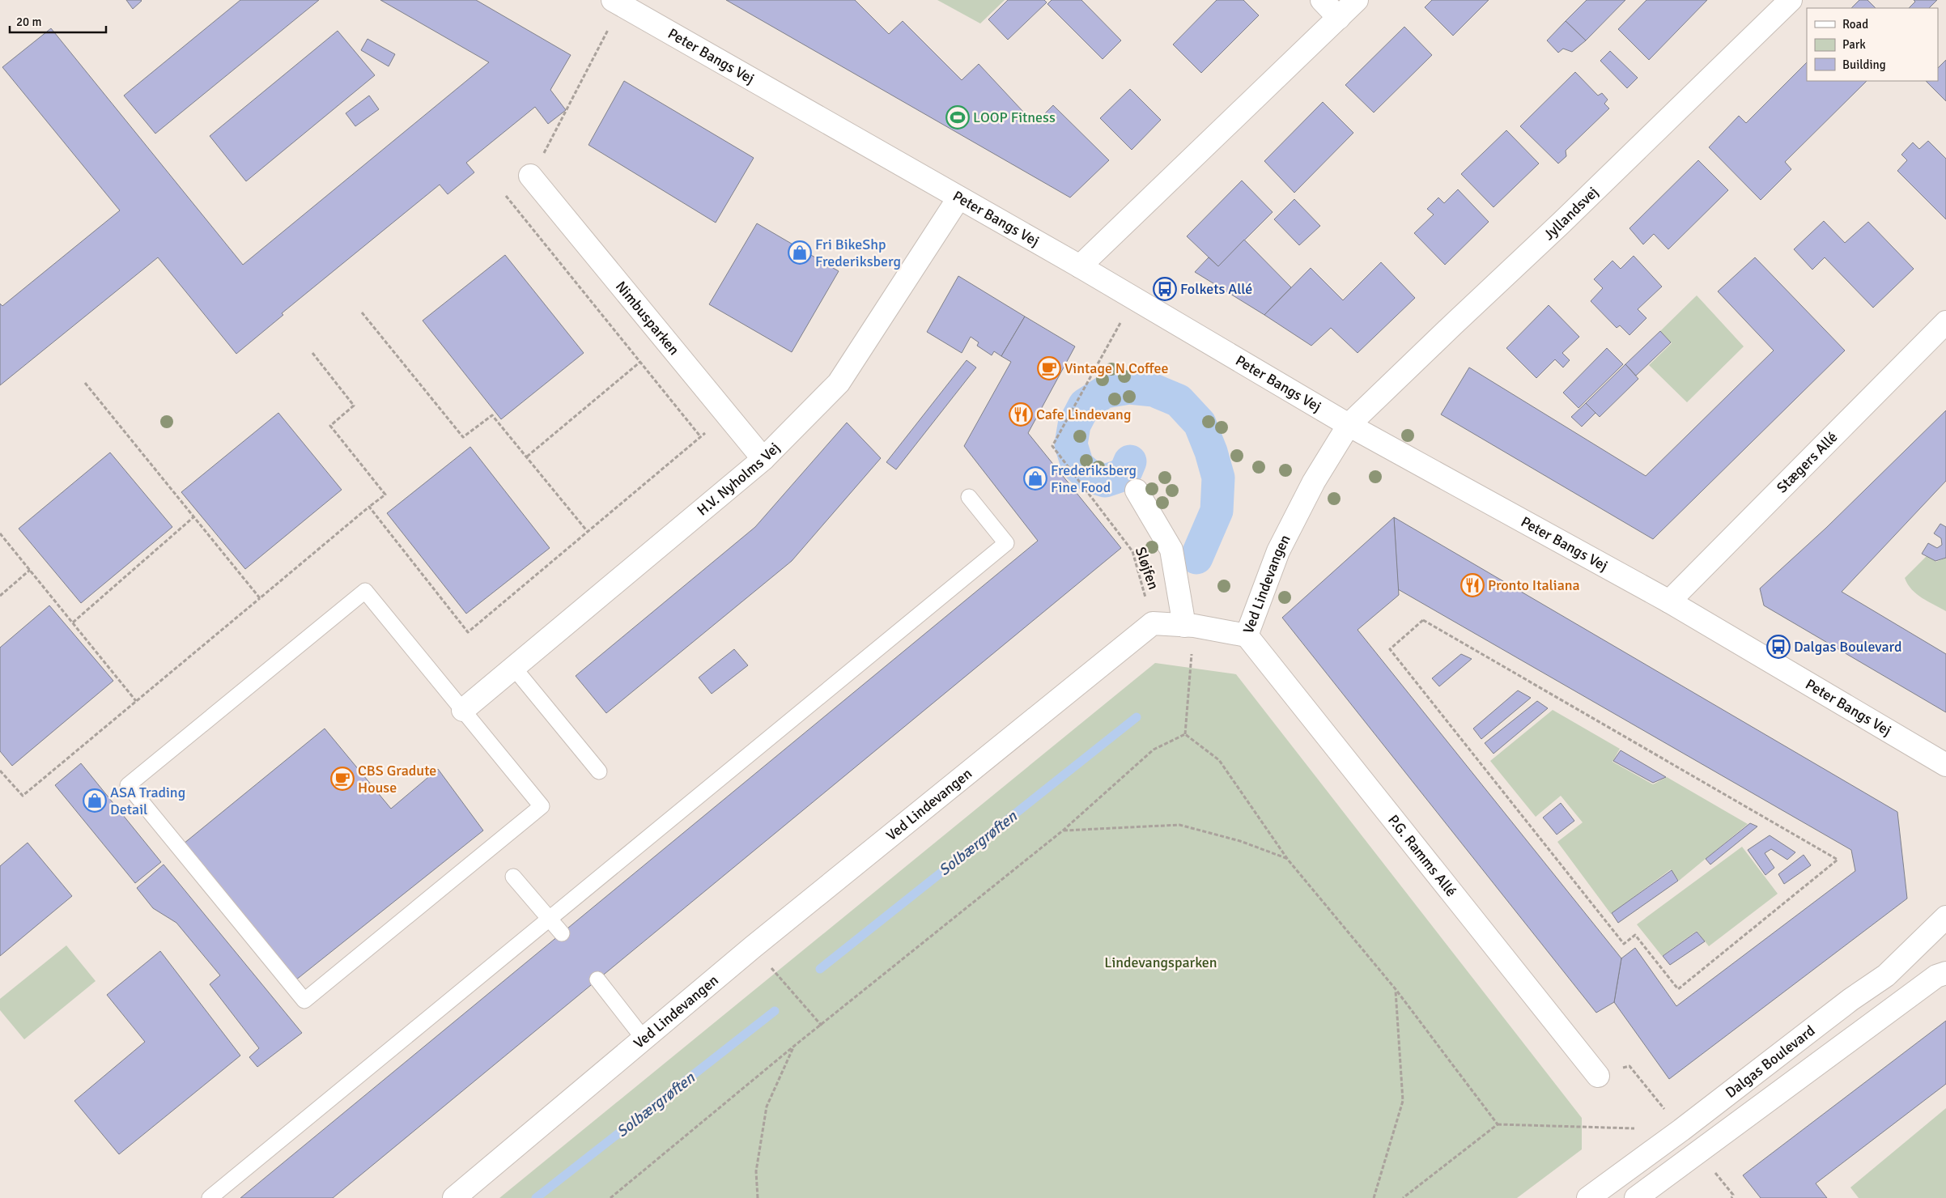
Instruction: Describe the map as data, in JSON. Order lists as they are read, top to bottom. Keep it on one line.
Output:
{"streets":{"street":["Peter Bangs Vej","Jyllandsvej","Nimbusparken","Stægers Allé","H.V. Nyholms Vej","Ved Lindevangen","P.G. Ramms Allé","Dalgas Boulevard"],"path":["Sløjfen"]},"crossings":[["Peter Bangs Vej","Jyllandsvej"],["Peter Bangs Vej","Stægers Allé"],["Peter Bangs Vej","H.V. Nyholms Vej"],["Peter Bangs Vej","Sløjfen"],["Peter Bangs Vej","Ved Lindevangen"],["Jyllandsvej","Ved Lindevangen"],["Nimbusparken","H.V. Nyholms Vej"],["Sløjfen","Ved Lindevangen"],["Ved Lindevangen","P.G. Ramms Allé"]],"water":["Solbærgrøften"],"parks":["Lindevangsparken"],"places":{"sports":["LOOP Fitness"],"shop":["Fri BikeShp Frederiksberg","Frederiksberg Fine Food","ASA Trading Detail"],"bus stop":["Folkets Allé","Dalgas Boulevard"],"cafe":["Vintage N Coffee","CBS Gradute House"],"restaurant":["Cafe Lindevang","Pronto Italiana"]},"legend":["Road","Park","Building"],"scale_bar":"20 m"}
